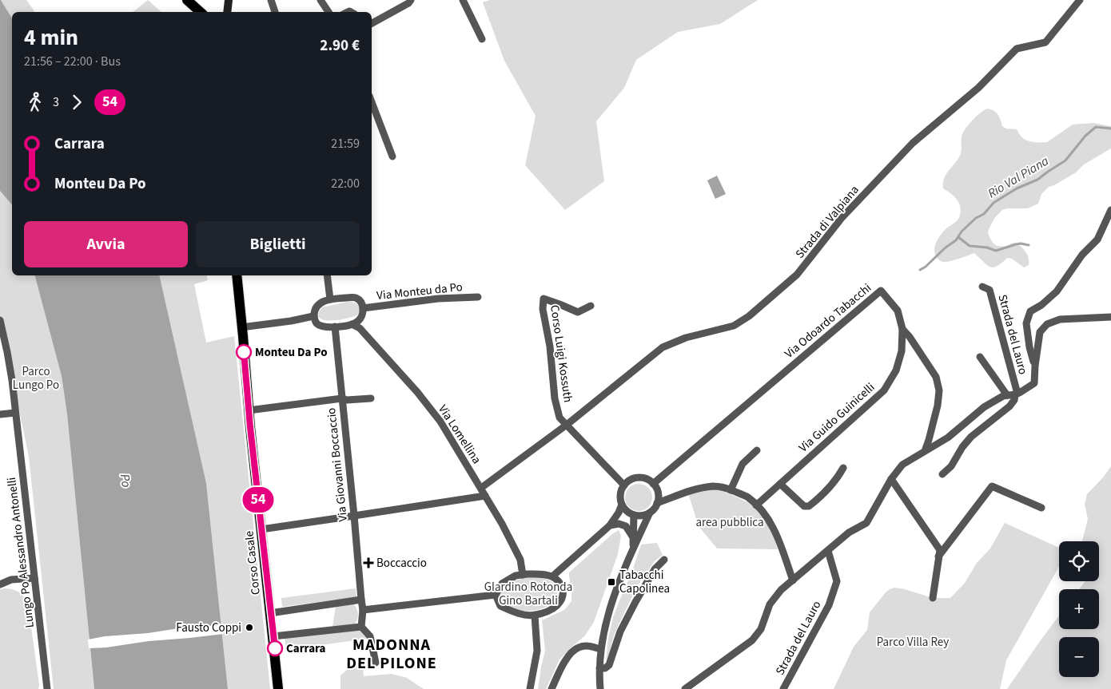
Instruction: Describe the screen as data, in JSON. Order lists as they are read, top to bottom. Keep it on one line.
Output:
{"streets":{"main road":["Corso Casale"],"street":["Strada di Valpiana","Via Monteu da Po","Via Odoardo Tabacchi","Strada del Lauro","Corso Luigi Kossuth","Via Guido Guinicelli","Via Lomellina","Via Giovanni Boccaccio","Lungo Po Alessandro Antonelli"]},"crossings":[["Strada di Valpiana","Corso Luigi Kossuth"],["Strada di Valpiana","Via Lomellina"],["Via Monteu da Po","Via Lomellina"],["Via Monteu da Po","Via Giovanni Boccaccio"],["Via Odoardo Tabacchi","Strada del Lauro"],["Via Odoardo Tabacchi","Corso Luigi Kossuth"],["Via Odoardo Tabacchi","Via Guido Guinicelli"],["Via Lomellina","Via Giovanni Boccaccio"]],"districts":["MADONNA DEL PILONE"],"water":["Rio Val Piana","Po"],"parks":["Parco Lungo Po","area pubblica","GIardino Rotonda Gino Bartali","Parco Villa Rey"],"places":{"other":["Monteu Da Po","Fausto Coppi","Carrara"],"health":["Boccaccio"],"transit":["Tabacchi Capolinea"]},"lines":["bus line 54"],"page":{"on_map":"54","heading":["4 min","21:56 – 22:00 · Bus","2.90 €"],"legs":["3","54"],"list":[{"name":"Carrara","value":"21:59"},{"name":"Monteu Da Po","value":"22:00"}],"buttons":["Avvia","Biglietti"],"map_buttons":["+","−"]}}
